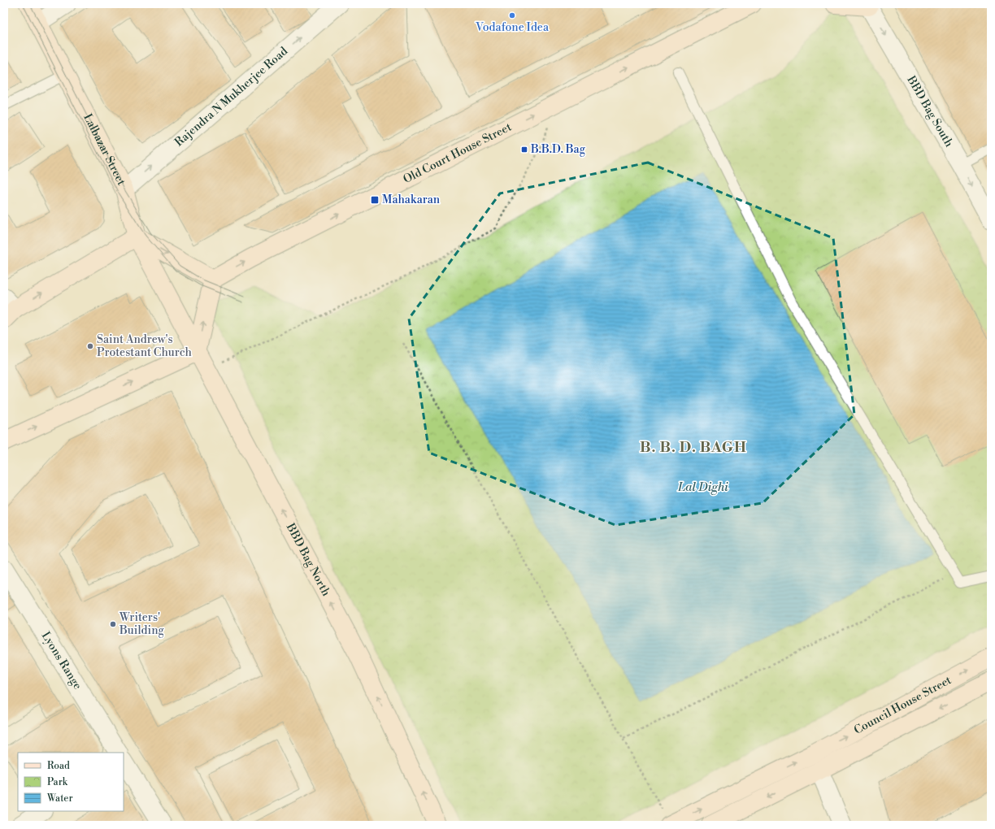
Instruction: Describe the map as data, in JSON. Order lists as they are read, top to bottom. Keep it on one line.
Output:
{"streets":{"main road":["Lalbazar Street","Old Court House Street","BBD Bag North","Council House Street"],"street":["Rajendra N Mukherjee Road","BBD Bag South","Lyons Range"]},"crossings":[["Rajendra N Mukherjee Road","Lalbazar Street"],["Lalbazar Street","BBD Bag North"]],"one_way":["Rajendra N Mukherjee Road","BBD Bag South","Old Court House Street","BBD Bag North"],"districts":["B. B. D. BAGH"],"water":["Lal Dighi"],"places":{"other":["Vodafone Idea","Saint Andrew's Protestant Church","Writers' Building"],"transit":["B.B.D. Bag","Mahakaran"]},"legend":["Road","Park","Water"]}
